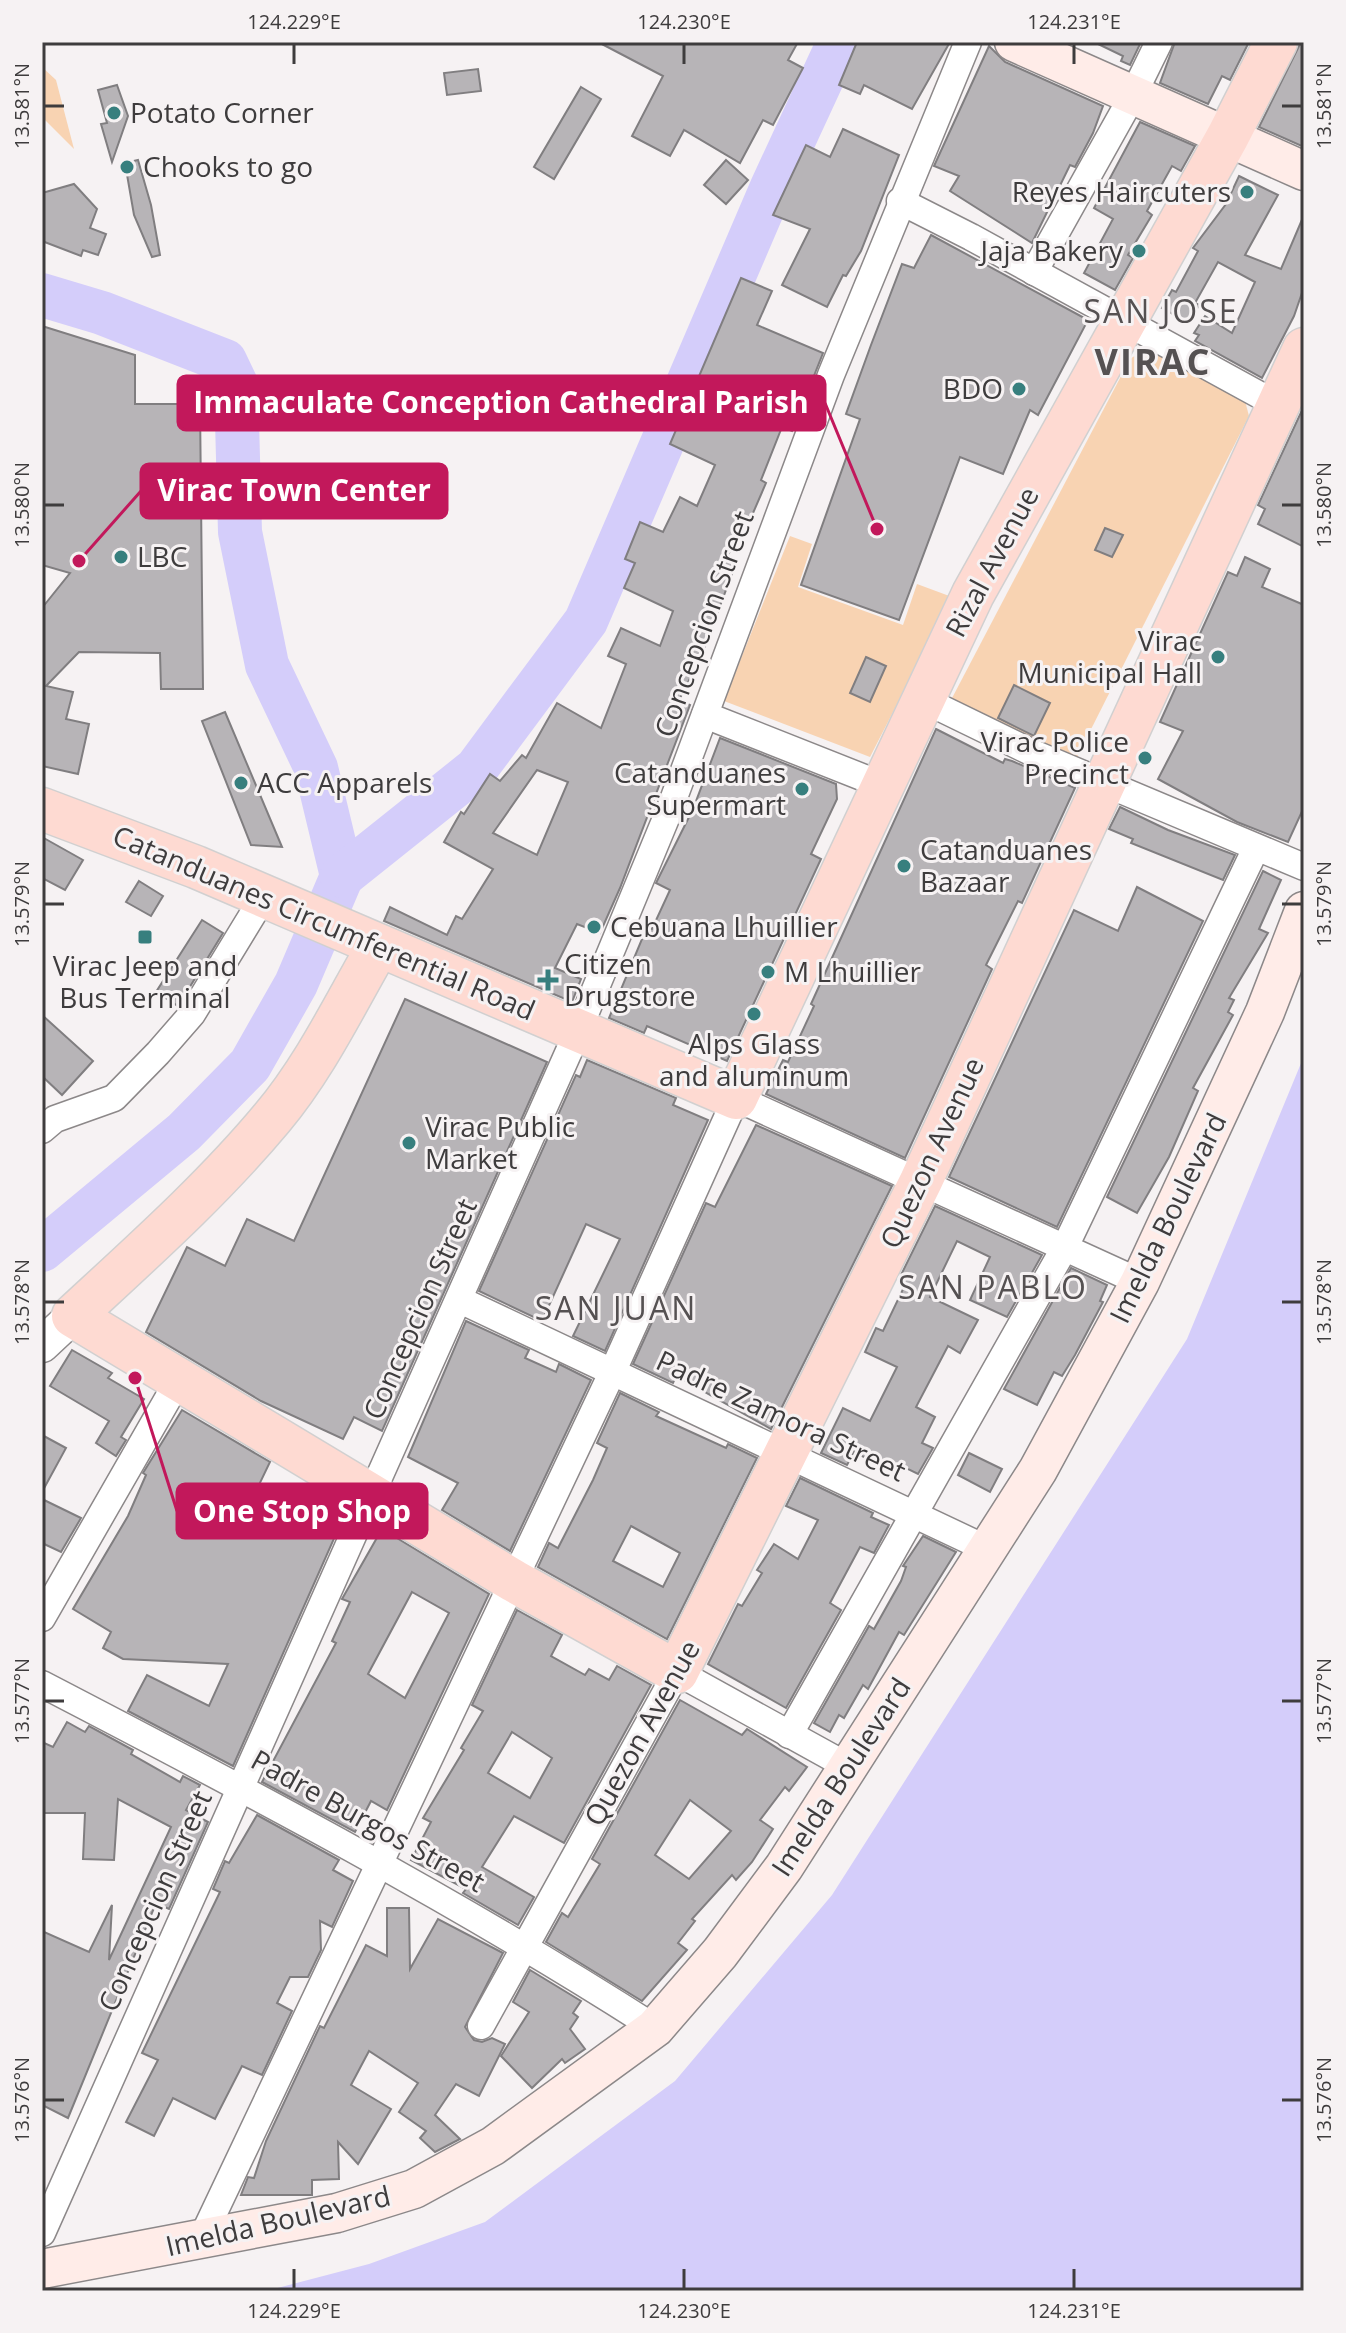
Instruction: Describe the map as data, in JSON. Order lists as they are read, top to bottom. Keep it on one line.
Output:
{"streets":{"main road":["Rizal Avenue","Catanduanes Circumferential Road","Quezon Avenue","Imelda Boulevard"],"street":["Concepcion Street","Padre Zamora Street","Padre Burgos Street"]},"crossings":[["Rizal Avenue","Catanduanes Circumferential Road"],["Concepcion Street","Catanduanes Circumferential Road"],["Concepcion Street","Padre Zamora Street"],["Concepcion Street","Padre Burgos Street"],["Quezon Avenue","Padre Zamora Street"],["Quezon Avenue","Padre Burgos Street"],["Imelda Boulevard","Padre Zamora Street"],["Imelda Boulevard","Padre Burgos Street"]],"districts":["SAN JOSE","VIRAC","SAN PABLO","SAN JUAN"],"places":{"other":["Potato Corner","Chooks to go","Reyes Haircuters","Jaja Bakery","BDO","Immaculate Conception Cathedral Parish","LBC","Virac Town Center","Virac Municipal Hall","Virac Police Precinct","ACC Apparels","Catanduanes Supermart","Catanduanes Bazaar","Cebuana Lhuillier","M Lhuillier","Alps Glass and aluminum","Virac Public Market","One Stop Shop"],"transit":["Virac Jeep and Bus Terminal"],"health":["Citizen Drugstore"]},"coordinates":["124.229°E","124.230°E","124.231°E","13.581°N","13.580°N","13.579°N","13.578°N","13.577°N","13.576°N"]}
